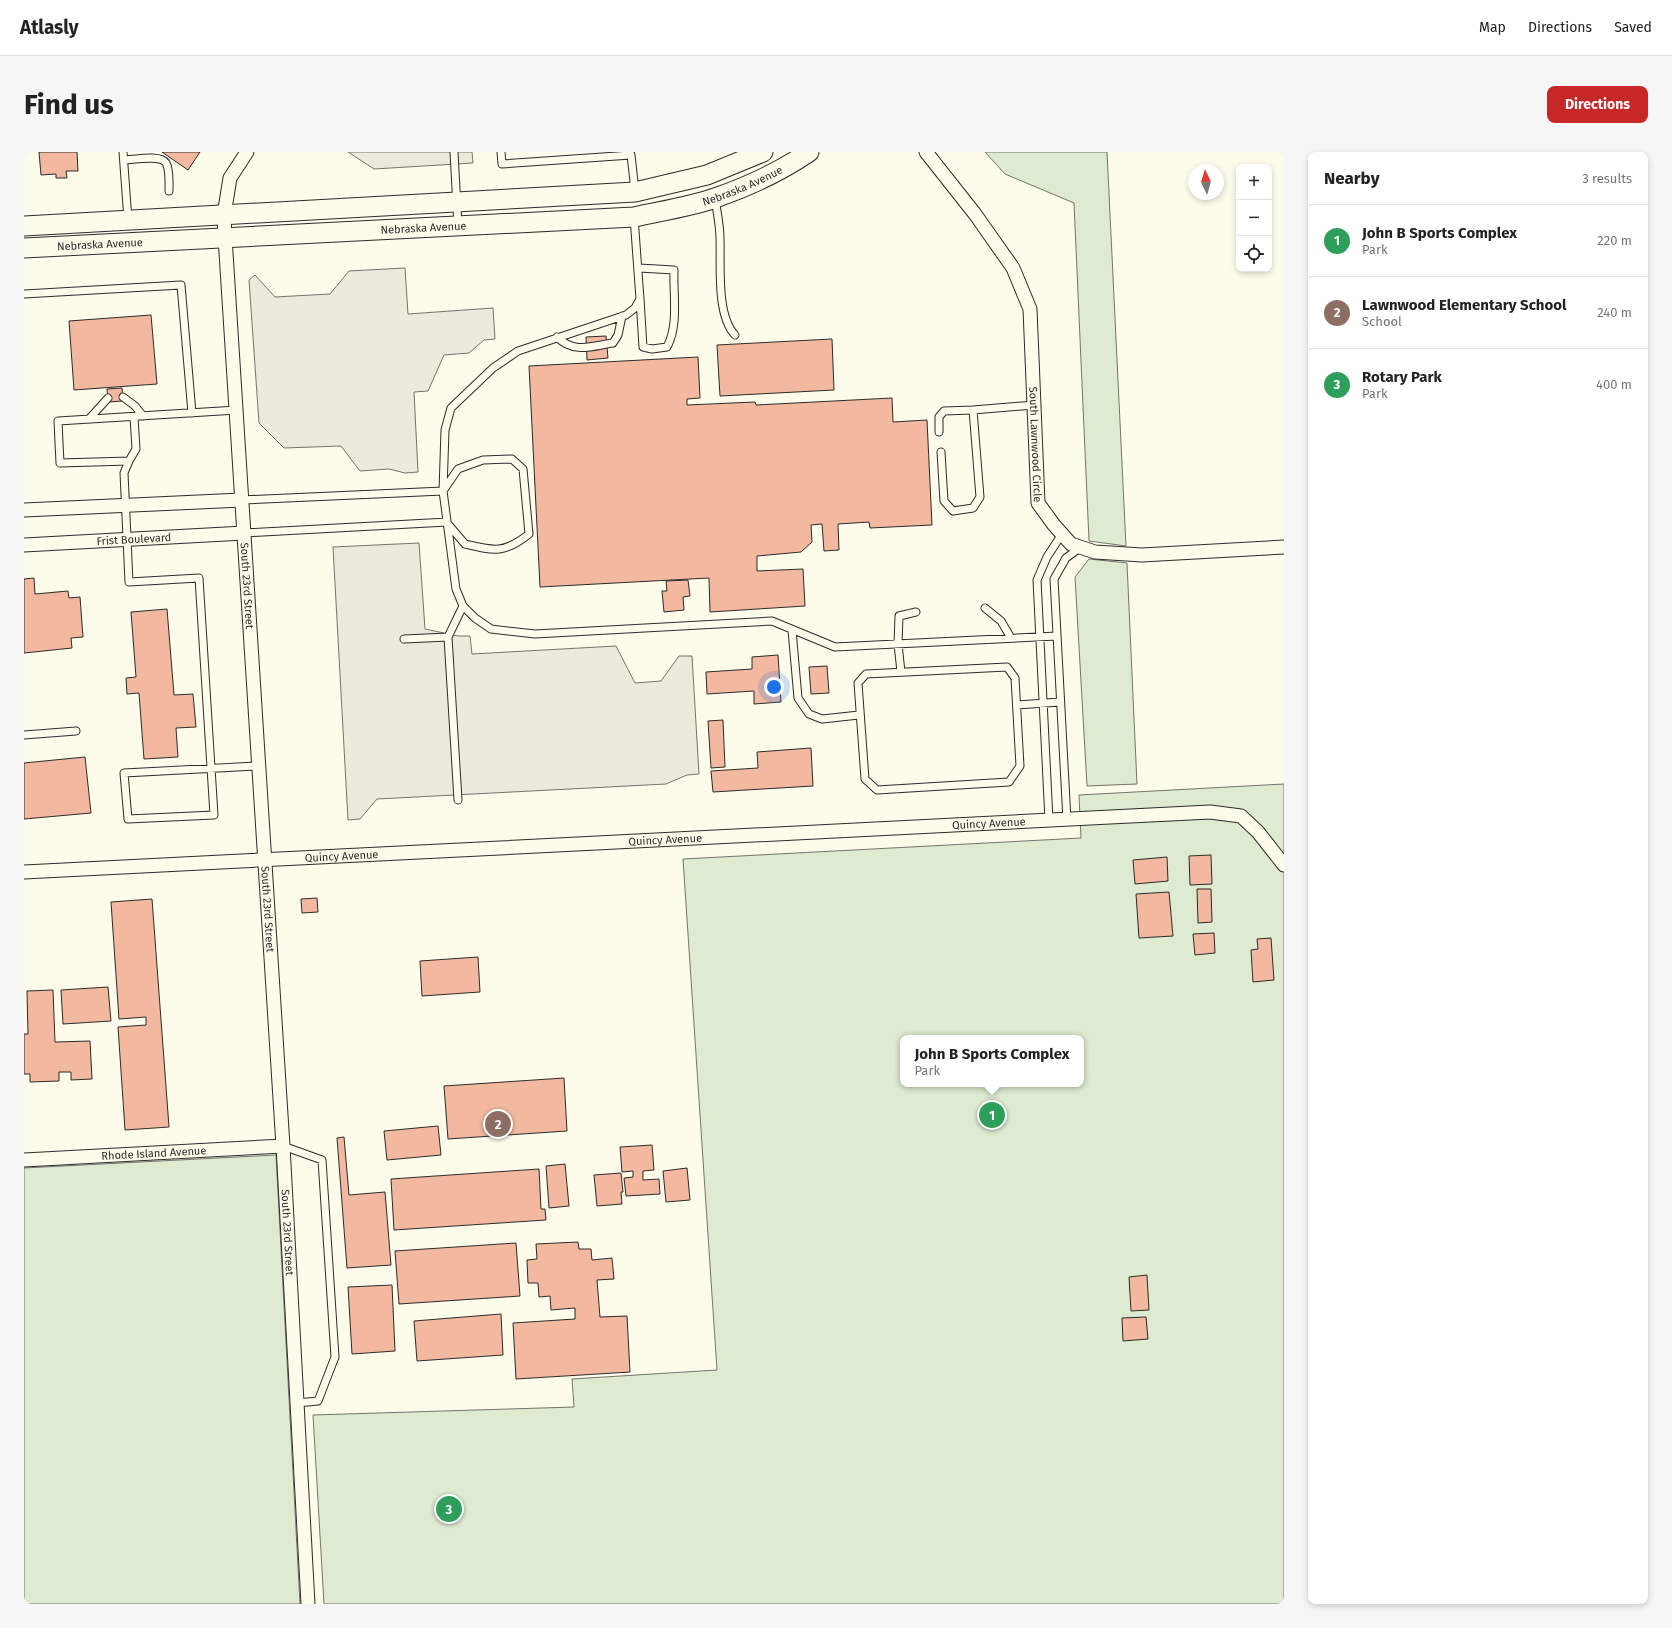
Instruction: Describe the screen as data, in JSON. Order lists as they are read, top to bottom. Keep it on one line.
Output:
{"streets":{"street":["Nebraska Avenue","South Lawnwood Circle","Frist Boulevard","South 23rd Street","Quincy Avenue","Rhode Island Avenue"]},"crossings":[["Nebraska Avenue","South 23rd Street"],["Frist Boulevard","South 23rd Street"],["South 23rd Street","Quincy Avenue"],["South 23rd Street","Rhode Island Avenue"]],"north":"top","page":{"header":"Atlasly","nav":["Map","Directions","Saved"],"buttons":"Directions","title":"Find us","heading":["Nearby","3 results"],"map_buttons":["+","−"],"list":[{"mark":"1","name":"John B Sports Complex","note":"Park","value":"220 m"},{"mark":"2","name":"Lawnwood Elementary School","note":"School","value":"240 m"},{"mark":"3","name":"Rotary Park","note":"Park","value":"400 m"}],"popup":["John B Sports Complex","Park"],"pins":["1","2","3"]}}
